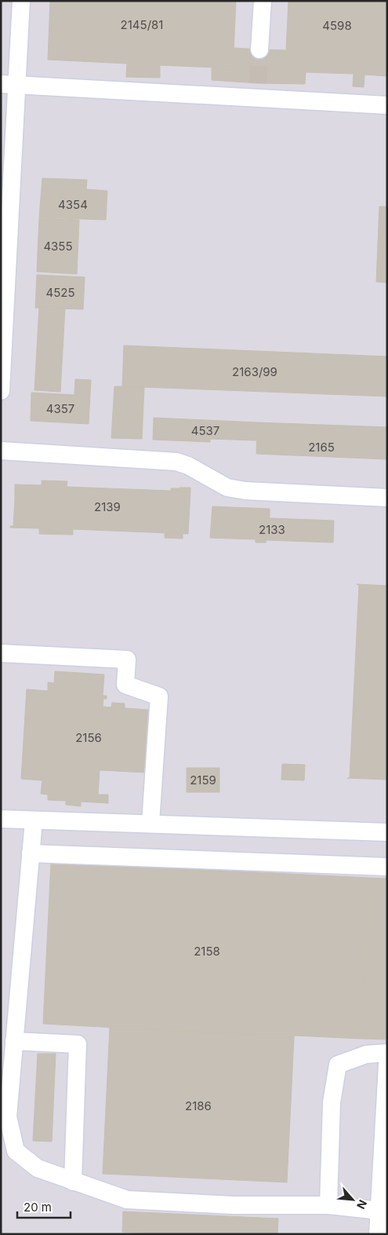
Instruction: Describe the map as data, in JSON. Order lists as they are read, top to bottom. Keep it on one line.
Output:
{"house_numbers":["2145/81","4598","4354","4355","4525","2163/99","4357","4537","2165","2139","2133","2156","2159","2158","2186"],"scale_bar":"20 m","north":"bottom right"}
